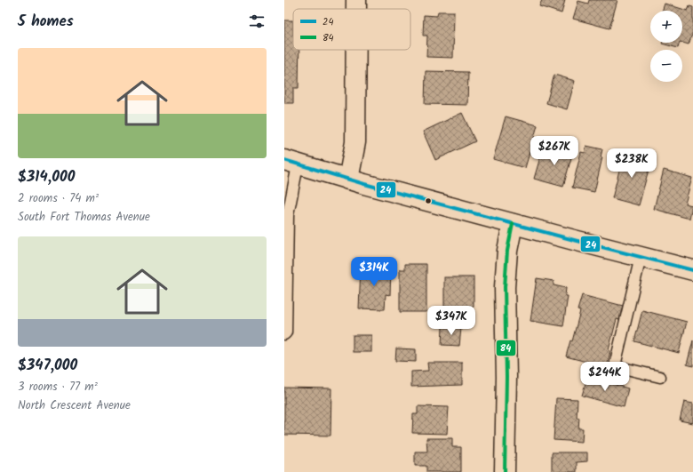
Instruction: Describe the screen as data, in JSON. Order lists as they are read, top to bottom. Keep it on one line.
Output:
{"lines":["transit line 24","transit line 84"],"legend":["24","84"],"page":{"heading":"5 homes","map_buttons":["+","−"],"list":[{"name":"$314,000","note":"2 rooms · 74 m² · South Fort Thomas Avenue"},{"name":"$347,000","note":"3 rooms · 77 m² · North Crescent Avenue"}],"price":["$267K","$238K","$314K","$347K","$244K"]}}
